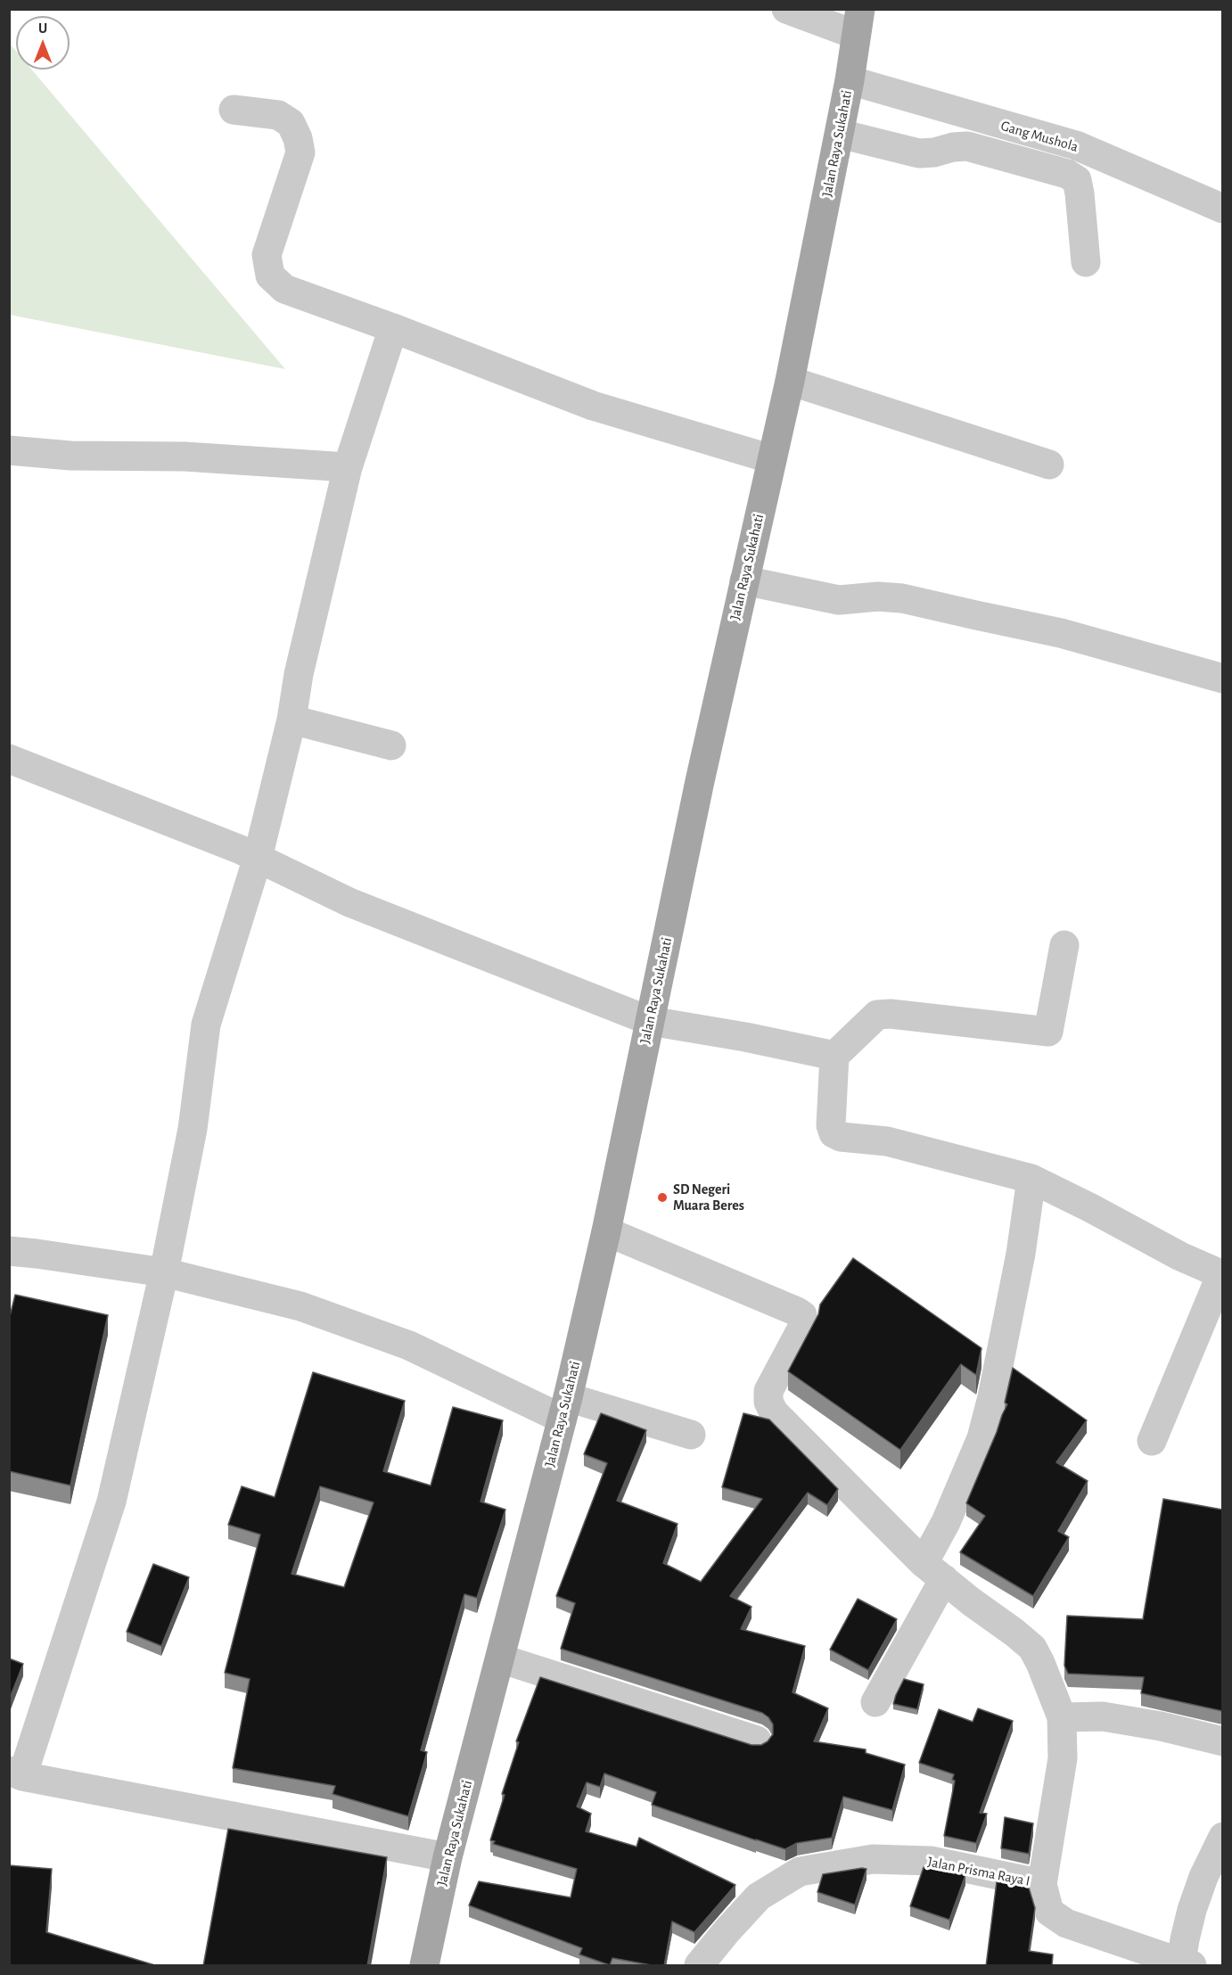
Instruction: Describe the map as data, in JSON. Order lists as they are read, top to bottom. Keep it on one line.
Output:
{"streets":{"main road":["Jalan Raya Sukahati"],"street":["Gang Mushola","Jalan Prisma Raya I"]},"crossings":[["Gang Mushola","Jalan Raya Sukahati"]],"places":["SD Negeri Muara Beres"],"north":"top"}
